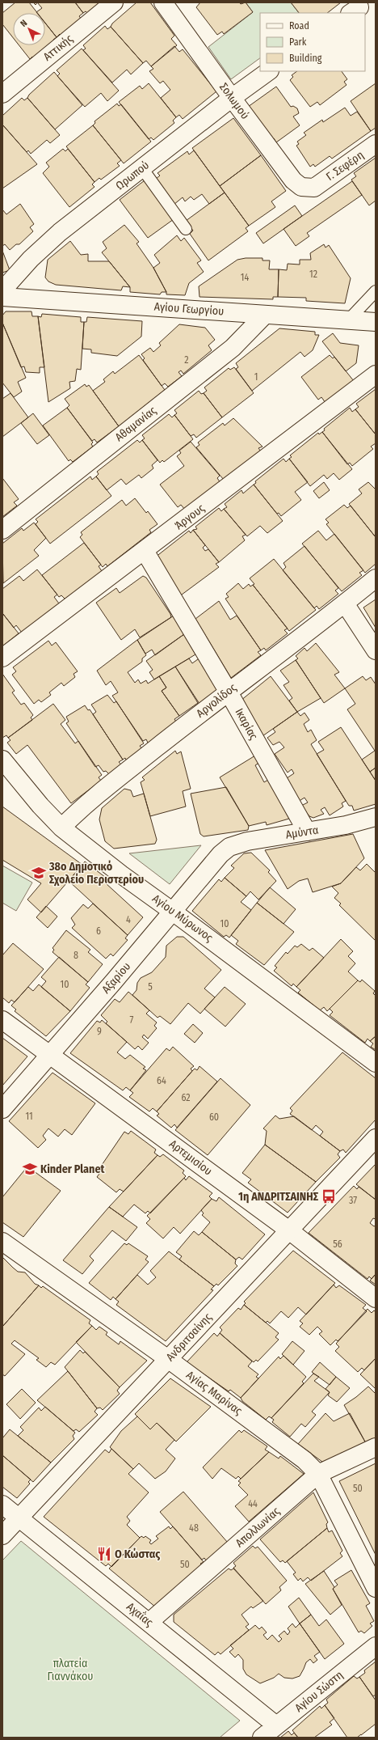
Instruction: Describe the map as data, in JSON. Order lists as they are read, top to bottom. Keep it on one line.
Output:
{"streets":{"street":["Αττικής","Σολωμού","Γ. Σεφέρη","Ωρωπού","Αγίου Γεωργίου","Αθαμανίας","Άργους","Αργολίδος","Ικαρίας","Αμύντα","Αγίου Μύρωνος","Αξαρίου","Αρτεμισίου","Ανδριτσαίνης","Αγίας Μαρίνας","Απολλωνίας","Αχαΐας","Αγίου Σώστη"]},"crossings":[["Σολωμού","Γ. Σεφέρη"],["Σολωμού","Ωρωπού"],["Αγίου Γεωργίου","Αθαμανίας"],["Άργους","Ικαρίας"],["Αργολίδος","Ικαρίας"],["Αργολίδος","Αγίου Μύρωνος"],["Ικαρίας","Αμύντα"],["Αμύντα","Αξαρίου"],["Αγίου Μύρωνος","Αξαρίου"],["Αξαρίου","Αρτεμισίου"],["Αρτεμισίου","Ανδριτσαίνης"],["Ανδριτσαίνης","Αγίας Μαρίνας"],["Ανδριτσαίνης","Αχαΐας"],["Αγίας Μαρίνας","Απολλωνίας"],["Απολλωνίας","Αχαΐας"],["Αχαΐας","Αγίου Σώστη"]],"parks":["πλατεία Γιαννάκου"],"places":{"school or university":["38ο Δημοτικό Σχολείο Περιστερίου","Kinder Planet"],"bus stop":["1η ΑΝΔΡΙΤΣΑΙΝΗΣ"],"restaurant":["Ο Κώστας"]},"house_numbers":["12","14","2","1","4","10","6","8","10","5","7","9","64","62","11","60","37","56","50","44","48","50"],"legend":["Road","Park","Building"],"north":"top left"}
